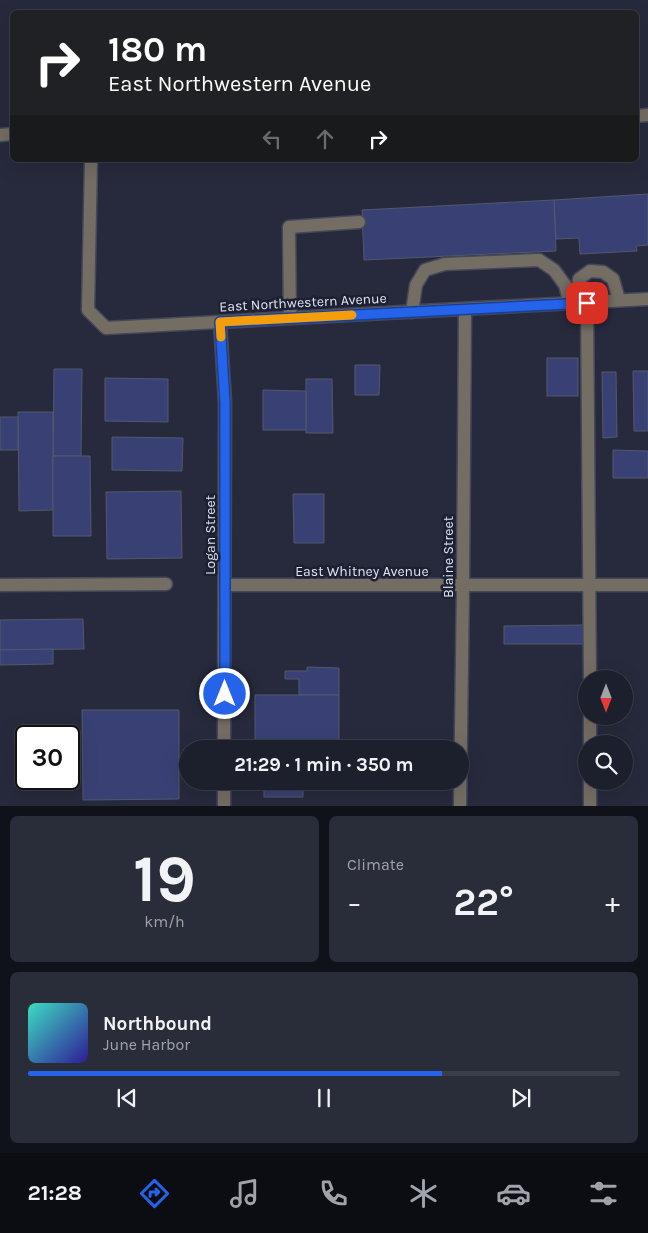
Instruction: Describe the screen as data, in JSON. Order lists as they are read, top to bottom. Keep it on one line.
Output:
{"streets":{"street":["East Northwestern Avenue","Logan Street","Blaine Street","East Whitney Avenue"]},"crossings":[["East Northwestern Avenue","Logan Street"],["East Northwestern Avenue","Blaine Street"],["Logan Street","East Whitney Avenue"],["Blaine Street","East Whitney Avenue"]],"north":"bottom","page":{"turn":["180 m","East Northwestern Avenue"],"limit":"30","trip":"21:29 · 1 min · 350 m","tile":[["19","km/h"],"Climate"],"heat":["−","22°","+"],"song":["Northbound","June Harbor"],"tabs":"21:28"}}
